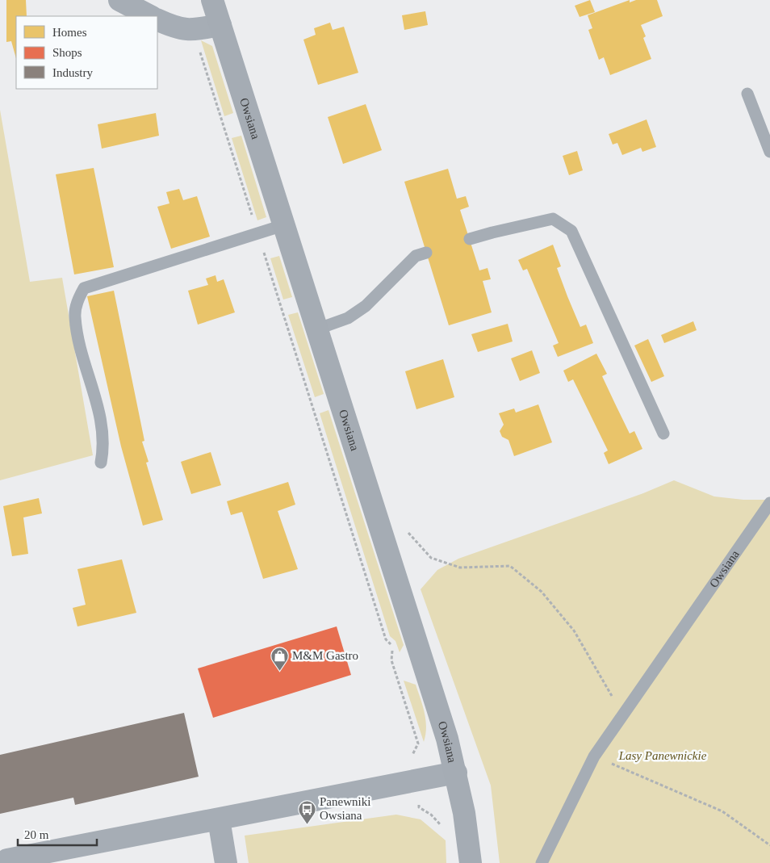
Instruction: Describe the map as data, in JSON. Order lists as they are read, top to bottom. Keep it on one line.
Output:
{"streets":{"street":["Owsiana"]},"parks":["Lasy Panewnickie"],"places":{"shop":["M&M Gastro"],"bus stop":["Panewniki Owsiana"]},"legend":["Homes","Shops","Industry"],"scale_bar":"20 m"}
